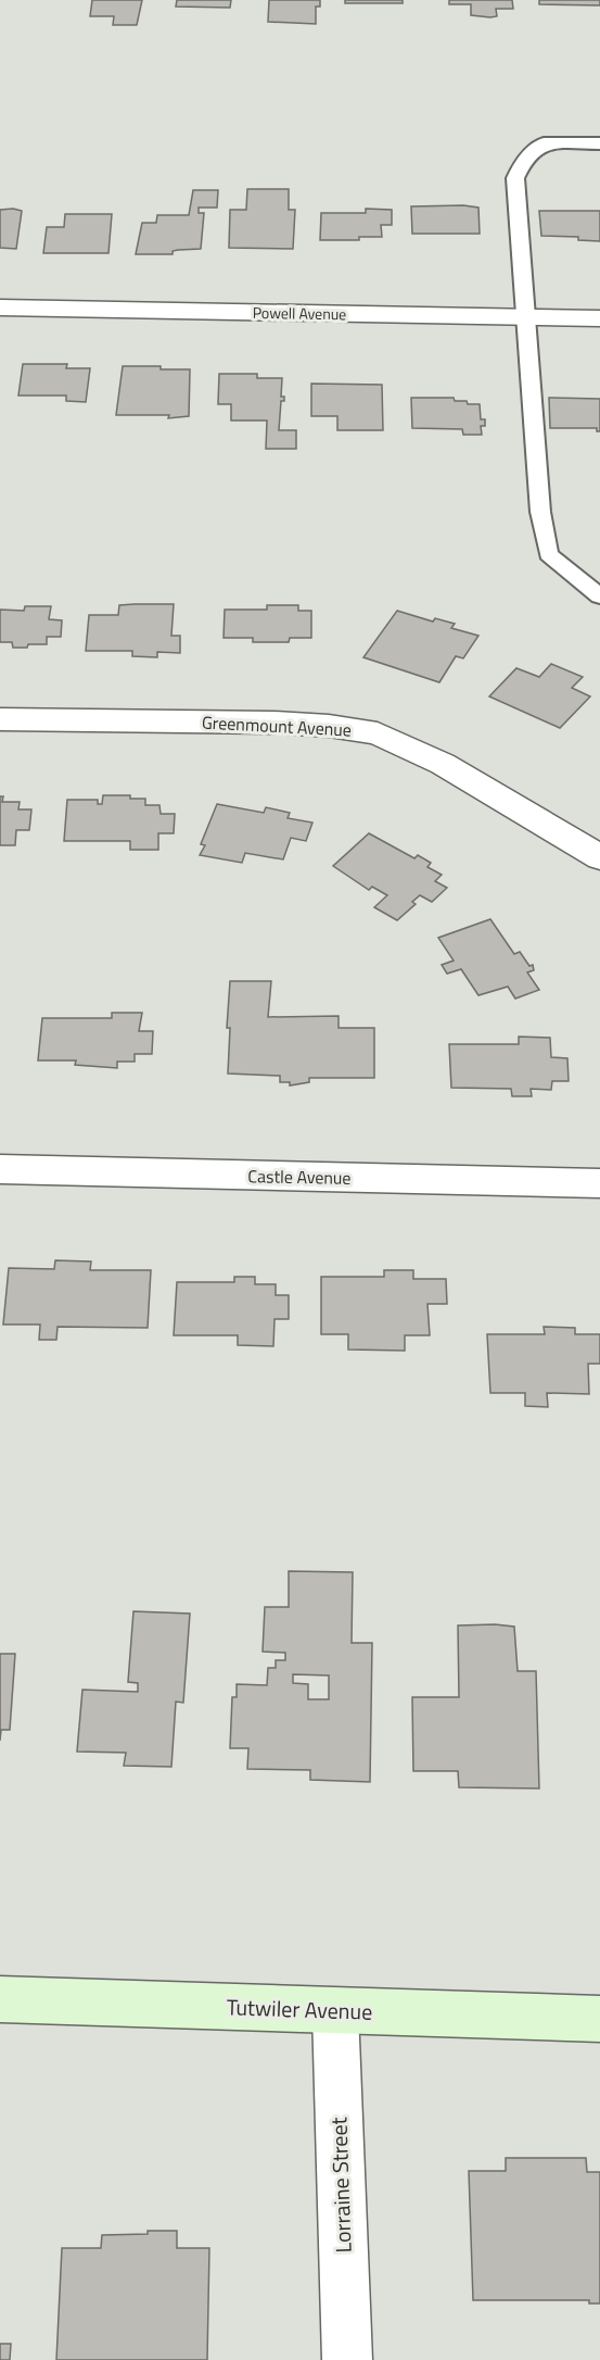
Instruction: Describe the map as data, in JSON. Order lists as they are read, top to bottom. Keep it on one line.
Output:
{"streets":{"street":["Powell Avenue","Greenmount Avenue","Castle Avenue","Tutwiler Avenue","Lorraine Street"]},"crossings":[["Tutwiler Avenue","Lorraine Street"]]}
